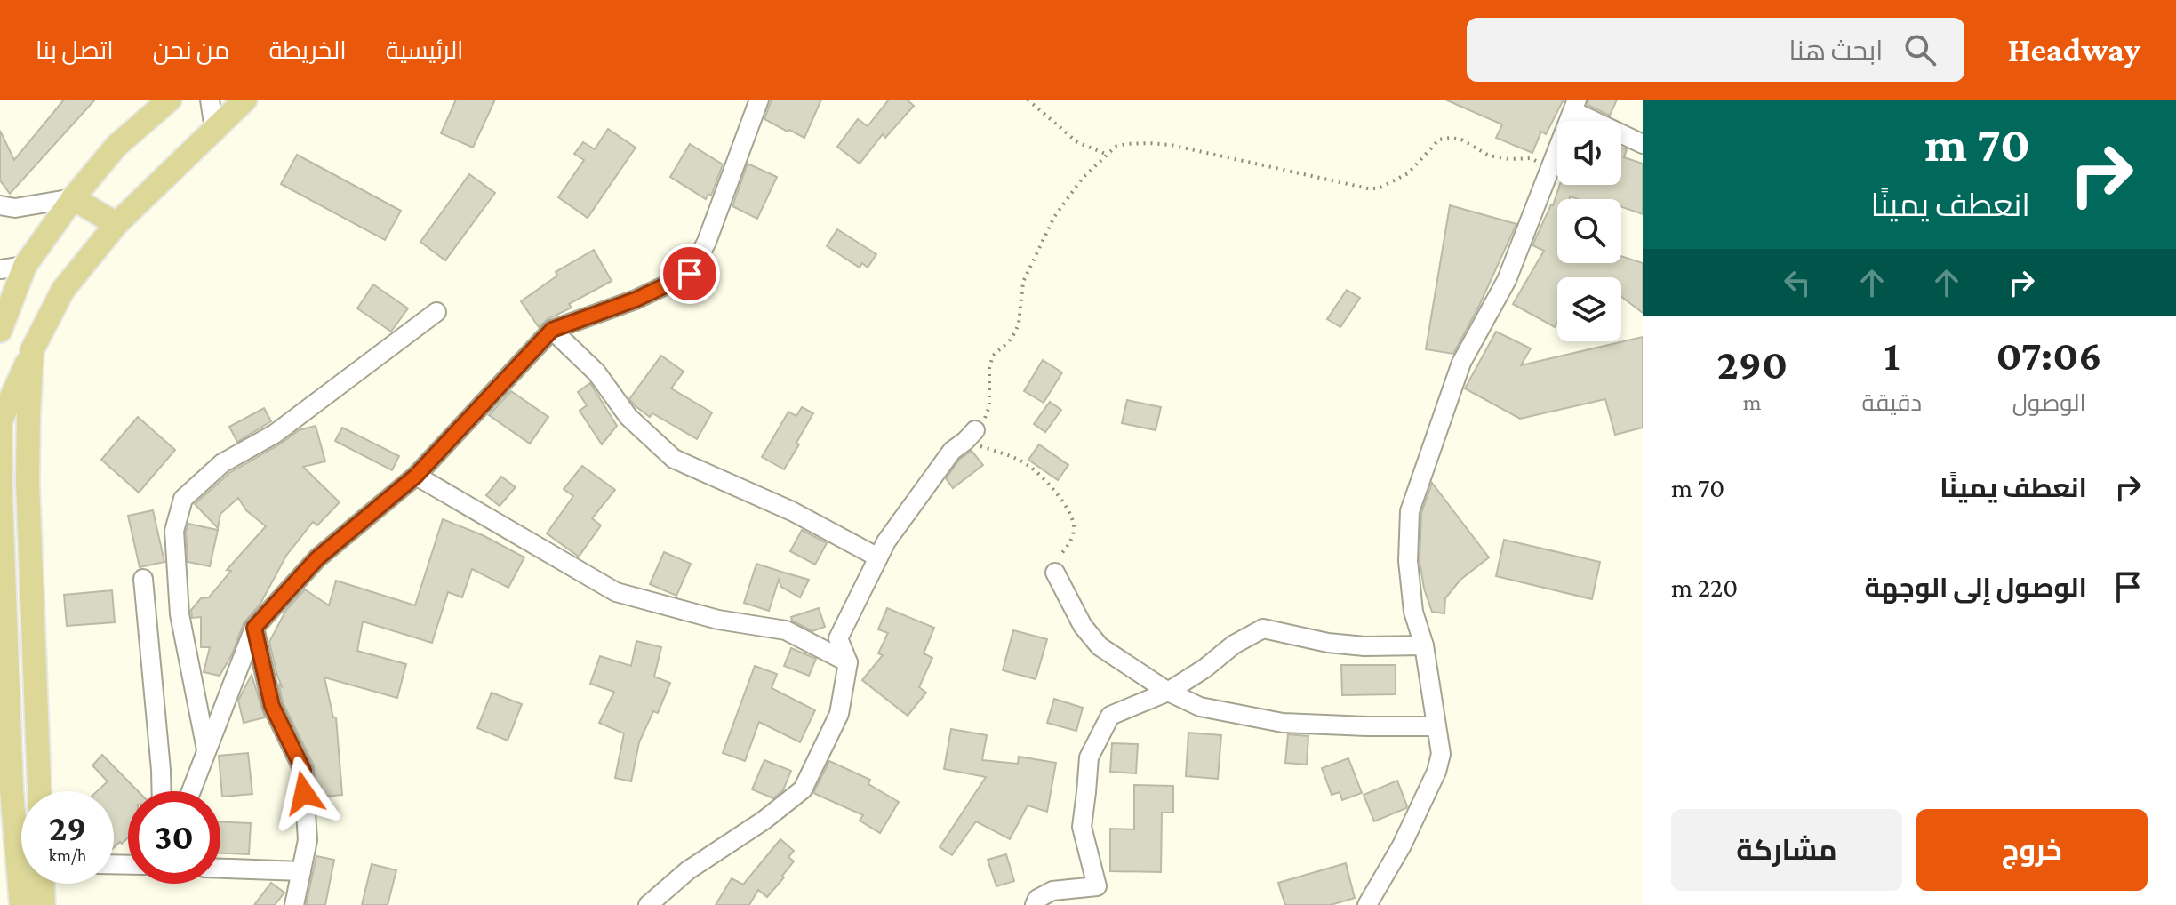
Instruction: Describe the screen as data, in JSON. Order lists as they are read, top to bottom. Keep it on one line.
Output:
{"page":{"header":"Headway","search":"ابحث هنا","nav":["الرئيسية","الخريطة","من نحن","اتصل بنا"],"turn":["70 m","انعطف يمينًا"],"eta":["07:06","الوصول","1","دقيقة","290","m"],"list":[{"name":"انعطف يمينًا","value":"70 m"},{"name":"الوصول إلى الوجهة","value":"220 m"}],"speed":"29 km/h","limit":"30","buttons":["خروج","مشاركة"]}}
